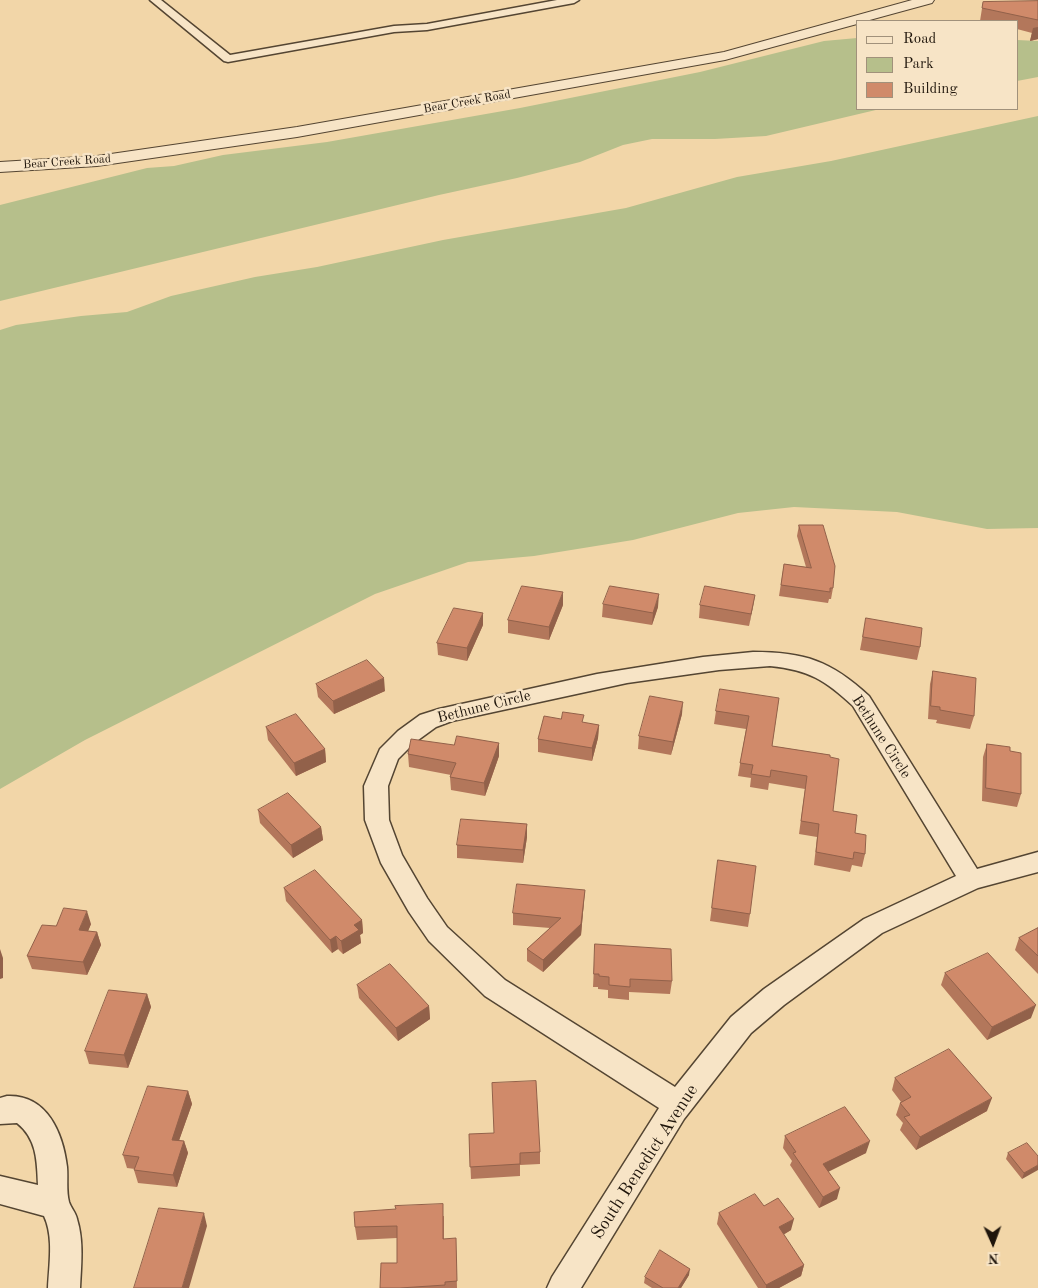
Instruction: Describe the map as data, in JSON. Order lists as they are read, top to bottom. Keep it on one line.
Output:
{"streets":{"street":["Bear Creek Road","Bethune Circle","South Benedict Avenue"]},"crossings":[["Bethune Circle","South Benedict Avenue"]],"legend":["Road","Park","Building"],"north":"bottom"}
